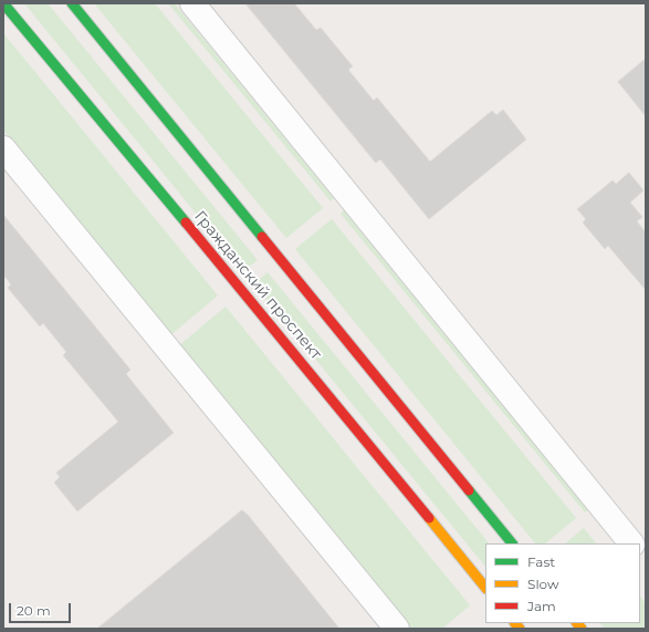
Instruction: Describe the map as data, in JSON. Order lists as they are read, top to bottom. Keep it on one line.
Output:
{"streets":{"main road":["Гражданский проспект"]},"legend":["Fast","Slow","Jam"],"scale_bar":"20 m"}
